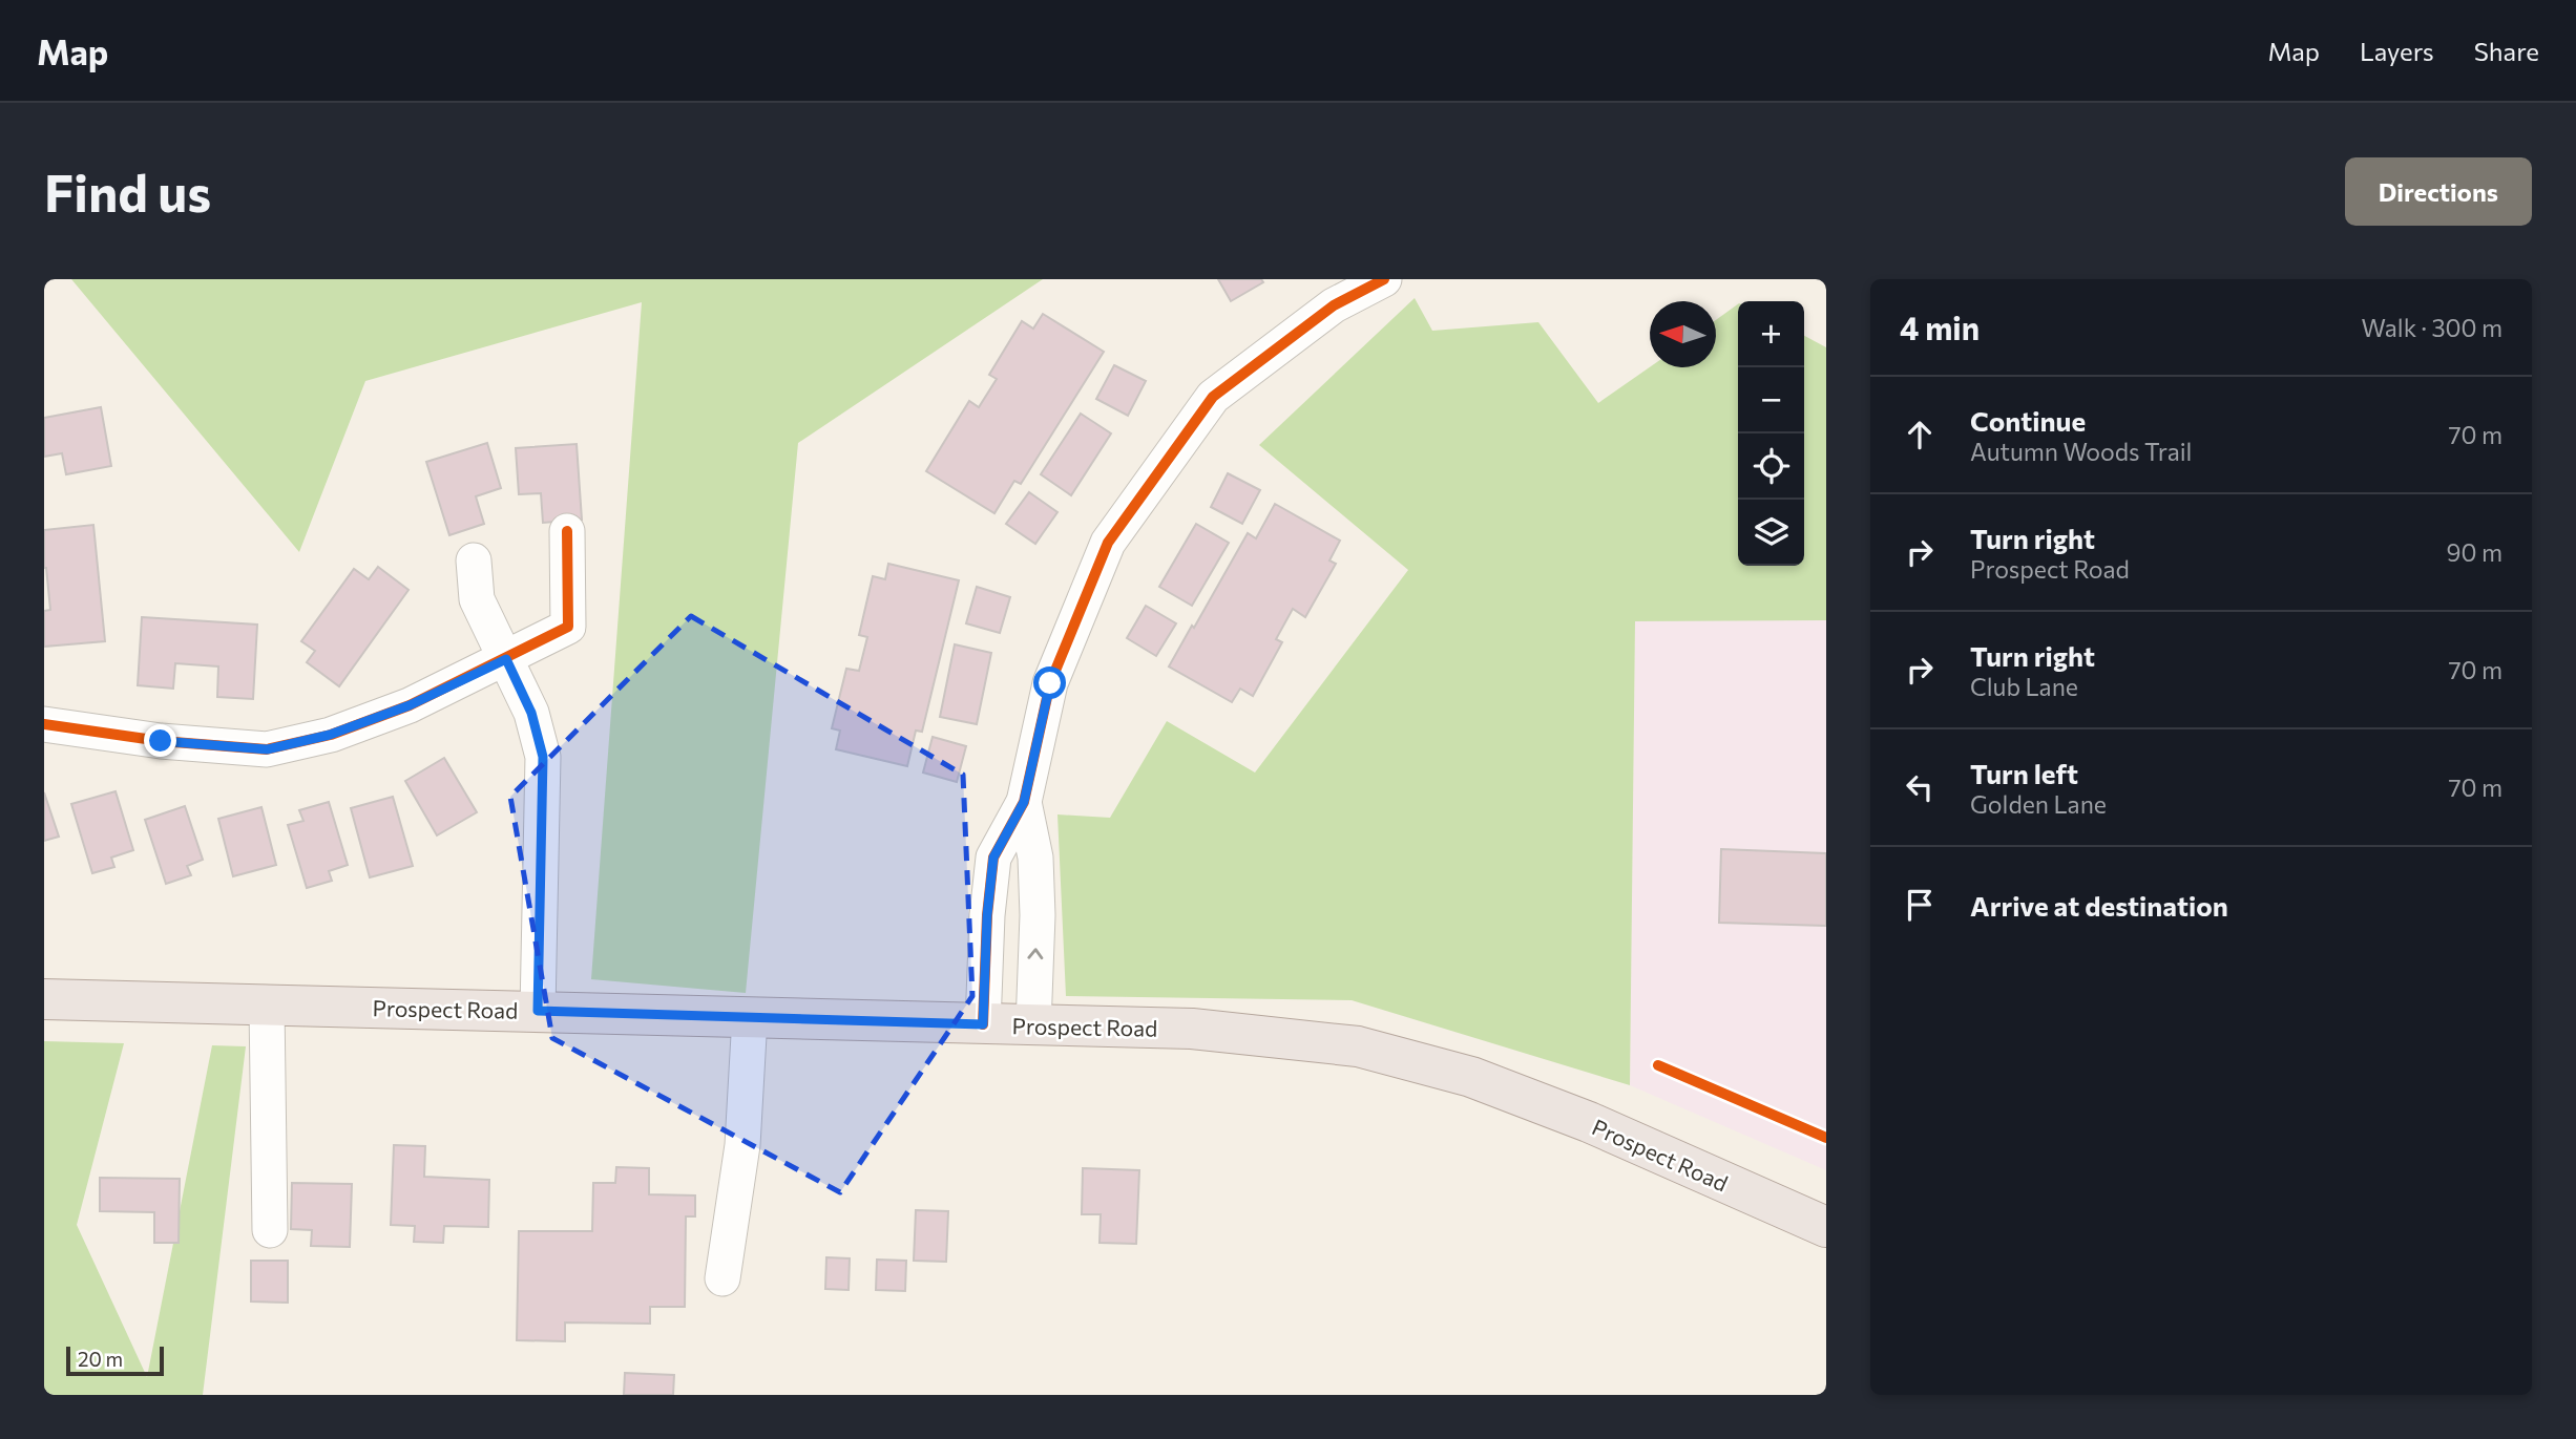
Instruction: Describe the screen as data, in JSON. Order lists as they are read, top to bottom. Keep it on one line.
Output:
{"streets":{"main road":["Prospect Road"]},"scale_bar":"20 m","north":"left","page":{"header":"Map","nav":["Map","Layers","Share"],"buttons":"Directions","title":"Find us","heading":["4 min","Walk · 300 m"],"map_buttons":["+","−"],"list":[["Continue","Autumn Woods Trail","70 m"],["Turn right","Prospect Road","90 m"],["Turn right","Club Lane","70 m"],["Turn left","Golden Lane","70 m"],"Arrive at destination"],"scale":"20 m"}}
